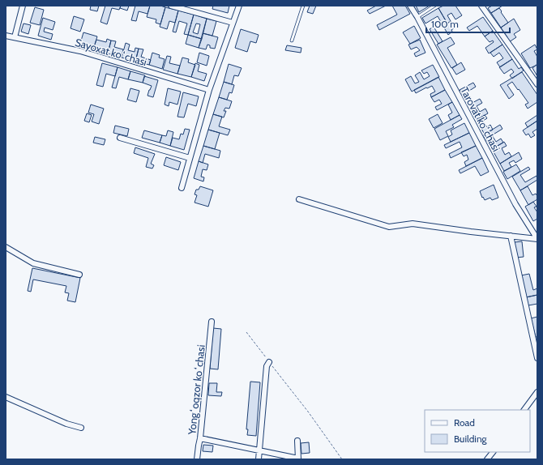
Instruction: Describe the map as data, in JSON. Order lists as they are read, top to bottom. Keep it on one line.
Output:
{"streets":{"street":["Sayoxat koʻchasi","Tarovat koʻchasi","Yongʻoqzor koʻchasi"]},"legend":["Road","Building"],"scale_bar":"100 m"}
